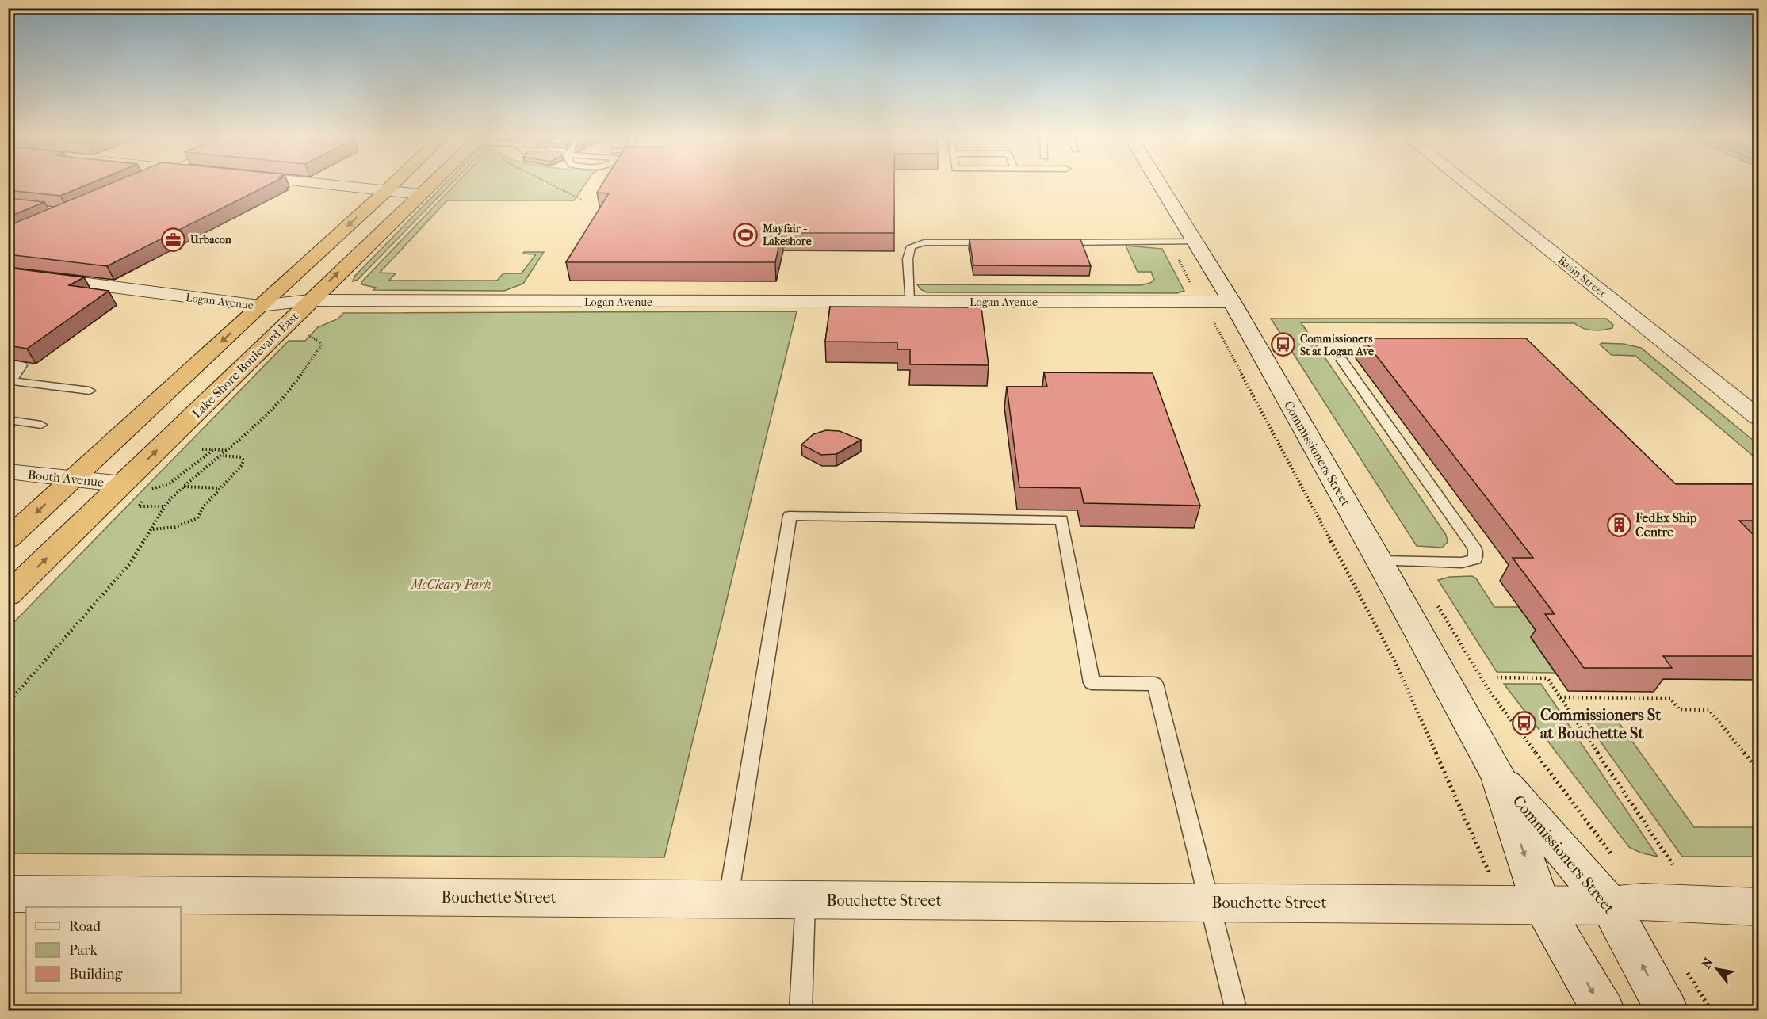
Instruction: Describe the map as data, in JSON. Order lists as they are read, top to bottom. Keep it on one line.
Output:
{"streets":{"highway":["Lake Shore Boulevard East"],"street":["Basin Street","Logan Avenue","Commissioners Street","Booth Avenue","Bouchette Street"]},"crossings":[["Logan Avenue","Lake Shore Boulevard East"],["Logan Avenue","Commissioners Street"],["Lake Shore Boulevard East","Booth Avenue"],["Commissioners Street","Bouchette Street"]],"parks":["McCleary Park"],"places":{"sports":["Mayfair - Lakeshore"],"office":["Urbacon"],"bus stop":["Commissioners St at Logan Ave","Commissioners St at Bouchette St"],"building":["FedEx Ship Centre"]},"legend":["Road","Park","Building"],"north":"top left"}
